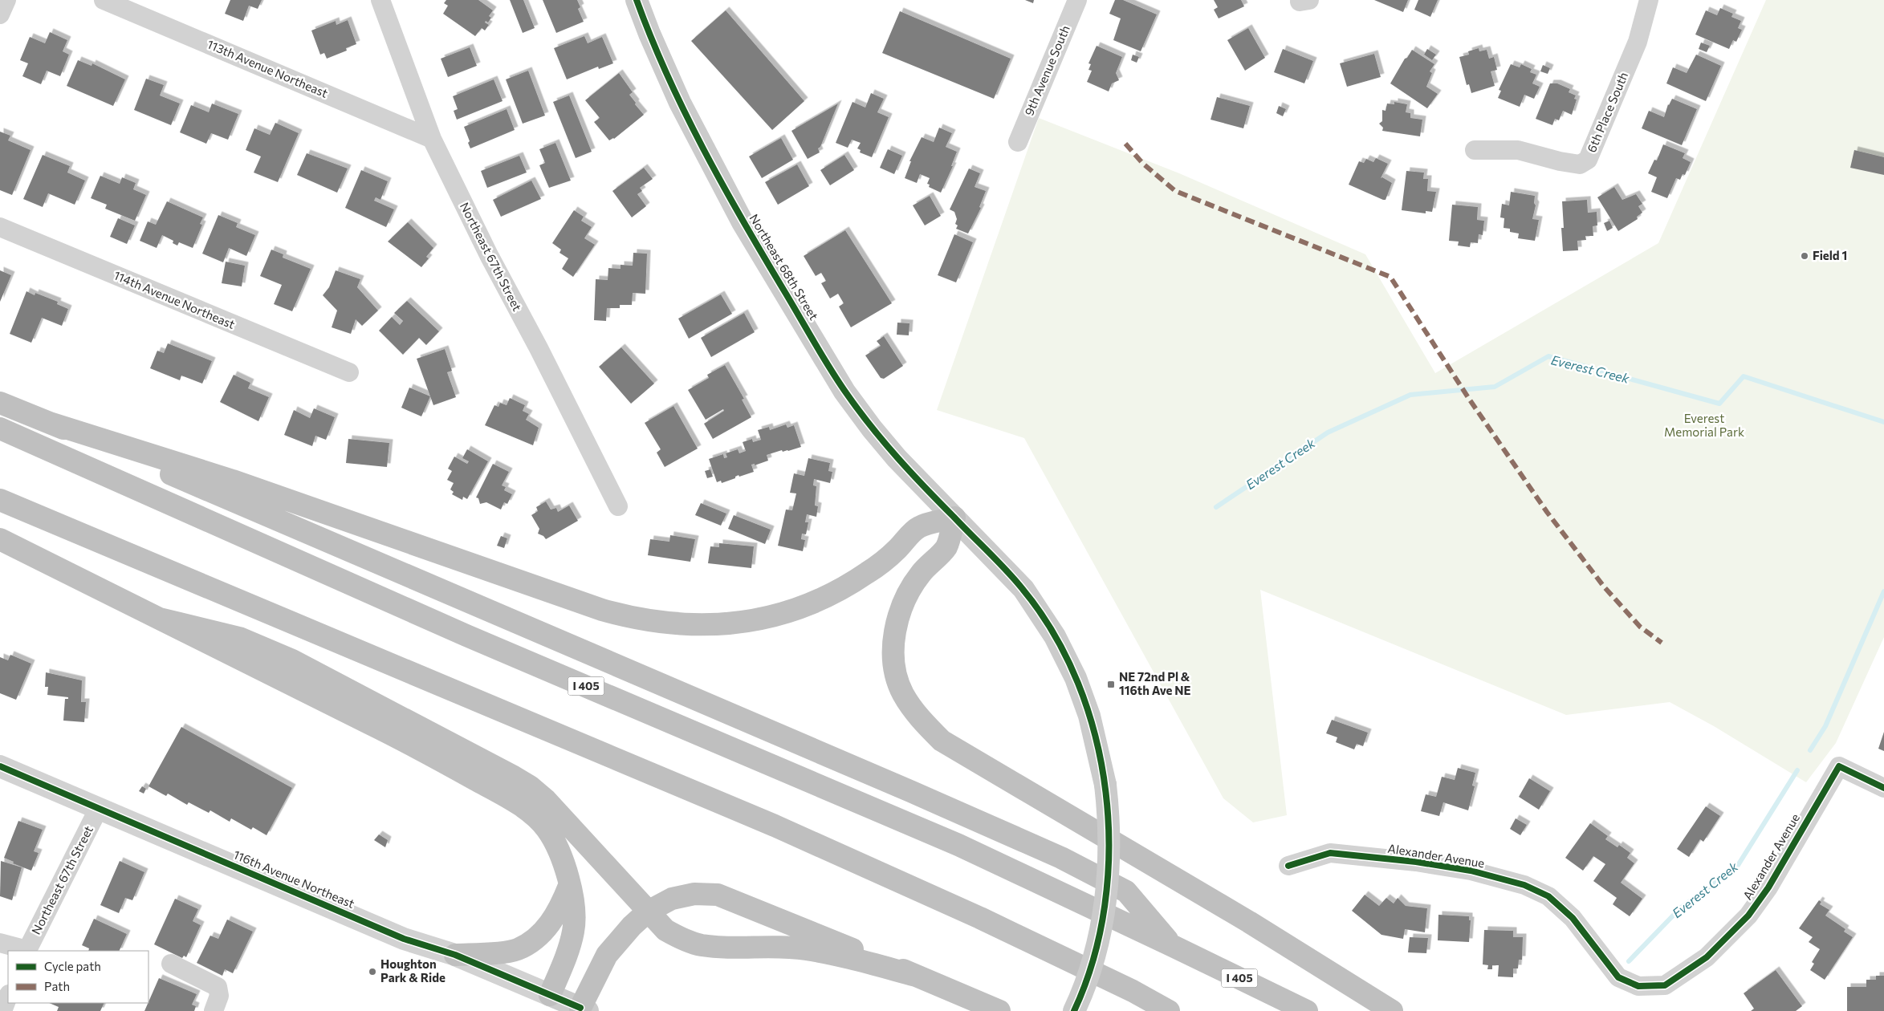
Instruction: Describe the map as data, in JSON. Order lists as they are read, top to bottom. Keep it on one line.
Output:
{"streets":{"highway":["I 405"],"main road":["Northeast 68th Street","116th Avenue Northeast"],"street":["113th Avenue Northeast","9th Avenue South","6th Place South","Northeast 67th Street","114th Avenue Northeast","Alexander Avenue"]},"crossings":[["113th Avenue Northeast","Northeast 67th Street"],["Northeast 67th Street","116th Avenue Northeast"]],"water":["Everest Creek"],"parks":["Everest Memorial Park"],"places":{"other":["Field 1","Houghton Park & Ride"],"transit":["NE 72nd Pl & 116th Ave NE"]},"legend":["Cycle path","Path"]}
